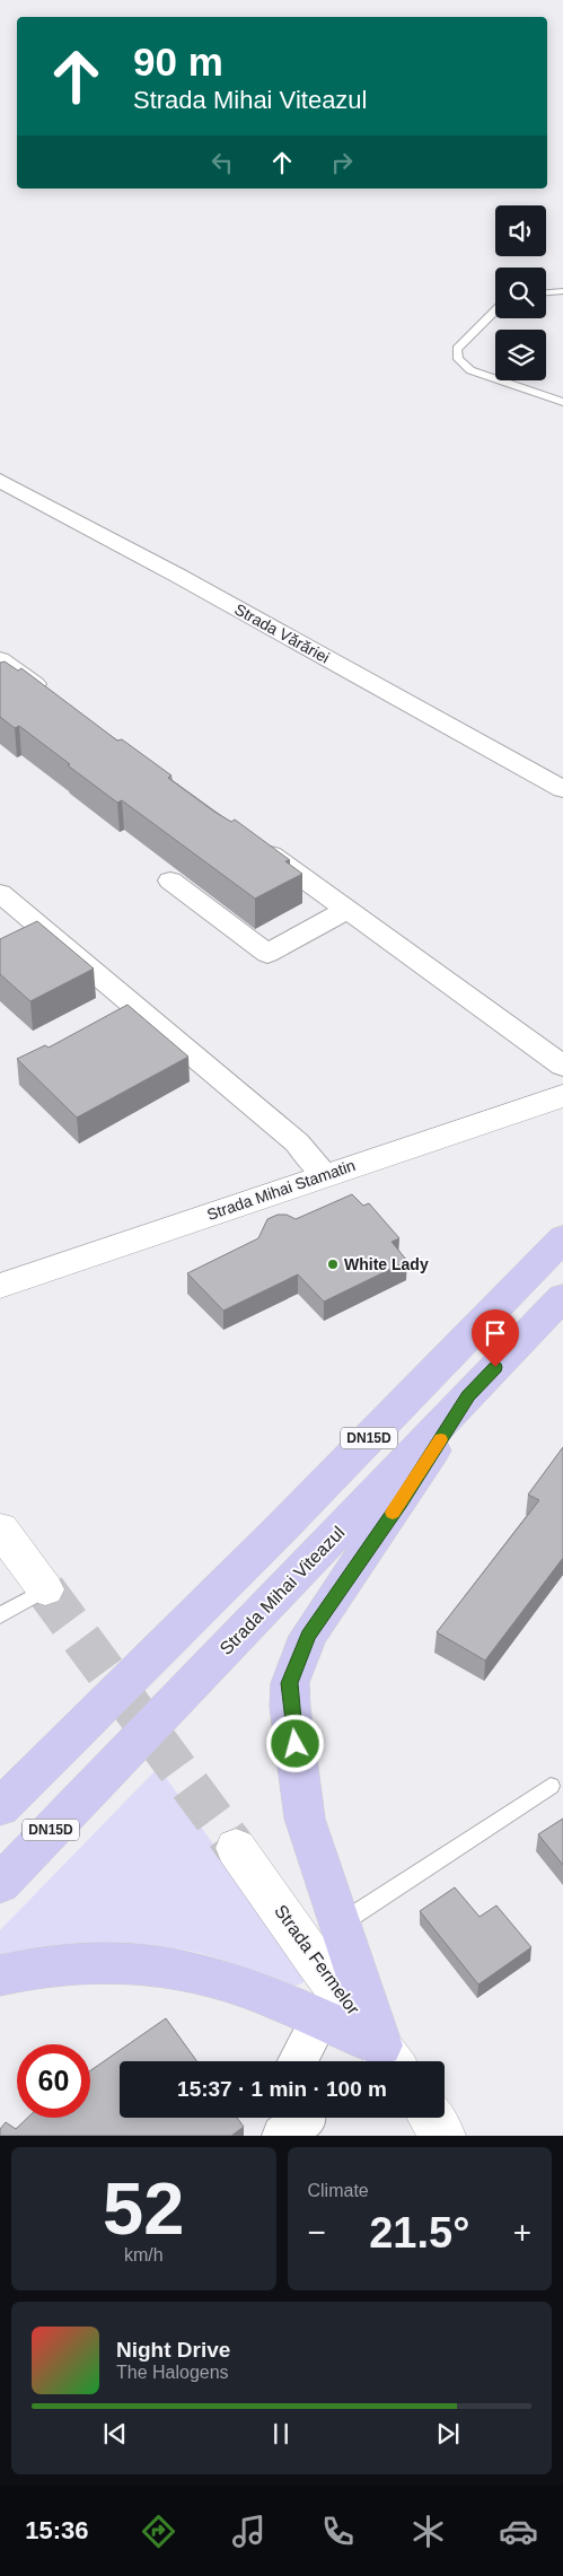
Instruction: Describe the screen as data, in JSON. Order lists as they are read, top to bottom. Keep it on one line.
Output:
{"streets":{"main road":["DN15D","Strada Mihai Viteazul"],"street":["Strada Vărăriei","Strada Mihai Stamatin","Strada Fermelor"]},"places":["White Lady"],"page":{"turn":["90 m","Strada Mihai Viteazul"],"limit":"60","trip":"15:37 · 1 min · 100 m","tile":[["52","km/h"],"Climate"],"heat":["−","21.5°","+"],"song":["Night Drive","The Halogens"],"tabs":"15:36"}}
